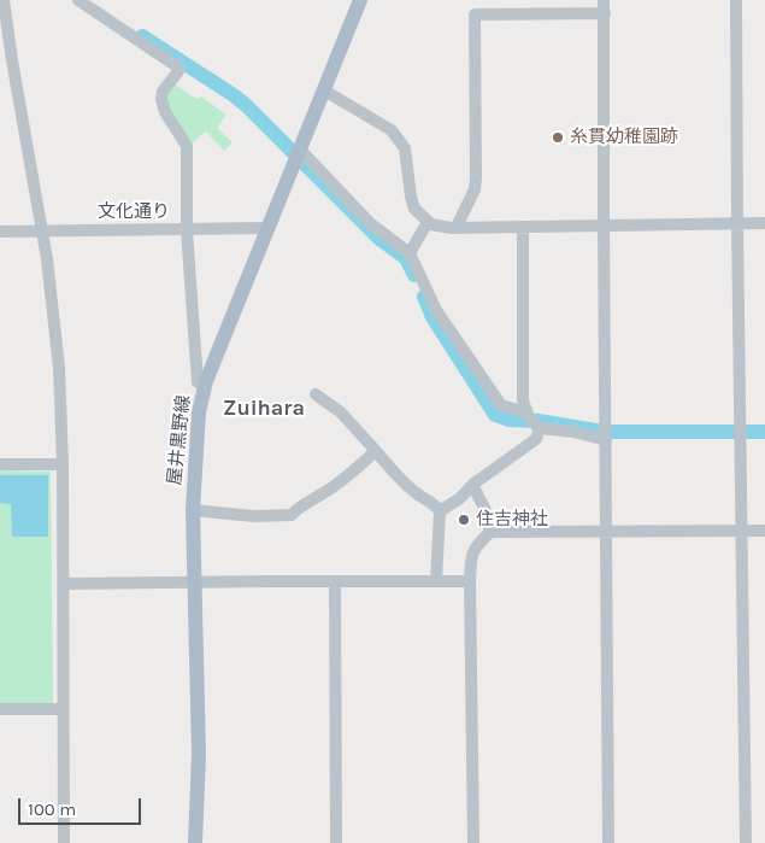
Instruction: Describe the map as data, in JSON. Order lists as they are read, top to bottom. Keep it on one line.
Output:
{"streets":{"main road":["屋井黒野線"],"street":["文化通り"]},"crossings":[["文化通り","屋井黒野線"]],"districts":["Zuihara"],"places":["糸貫幼稚園跡","住吉神社"],"scale_bar":"100 m"}
